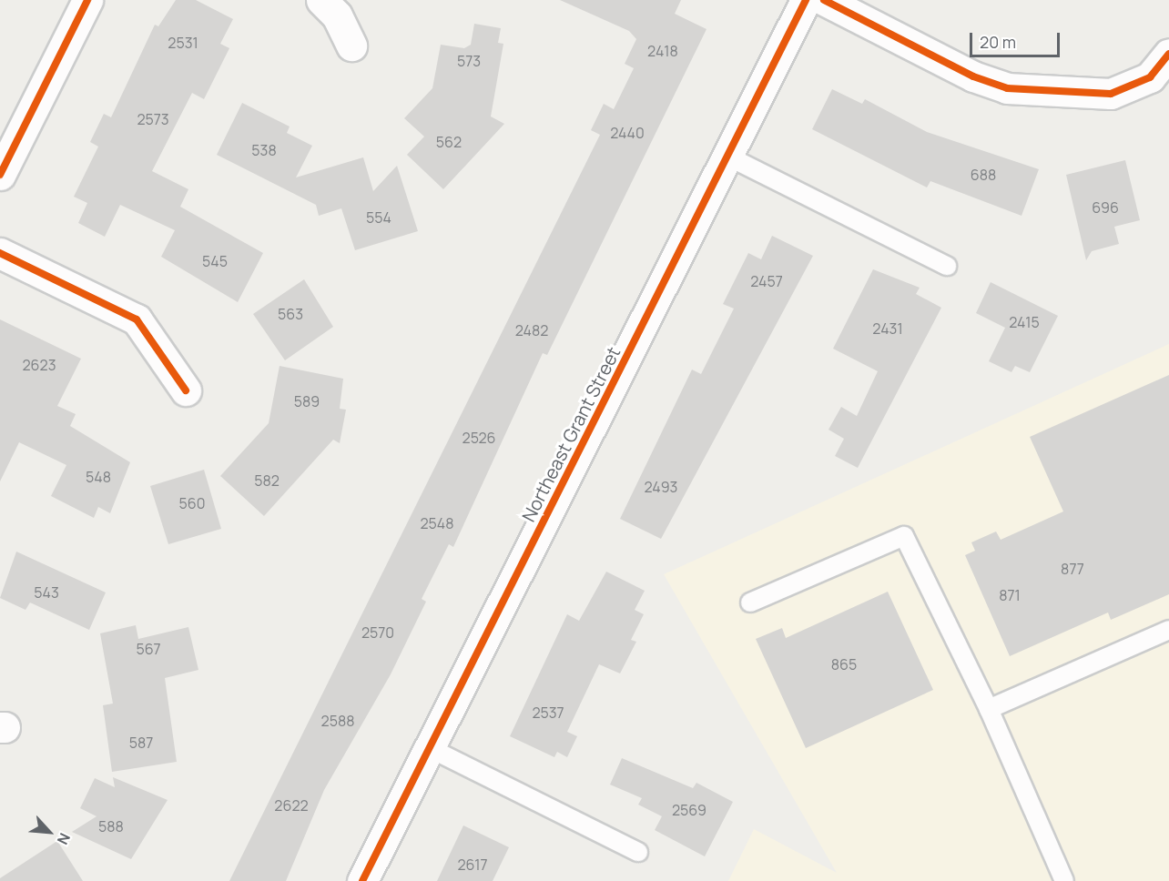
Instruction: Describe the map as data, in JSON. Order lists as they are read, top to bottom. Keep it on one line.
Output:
{"streets":{"street":["Northeast Grant Street"]},"house_numbers":["2531","2418","573","2573","2440","562","538","688","696","554","545","2457","563","2415","2431","2482","2623","589","2526","548","582","2493","560","2548","877","543","871","2570","567","865","2537","2588","587","2622","2569","588","2617"],"scale_bar":"20 m","north":"bottom right"}
